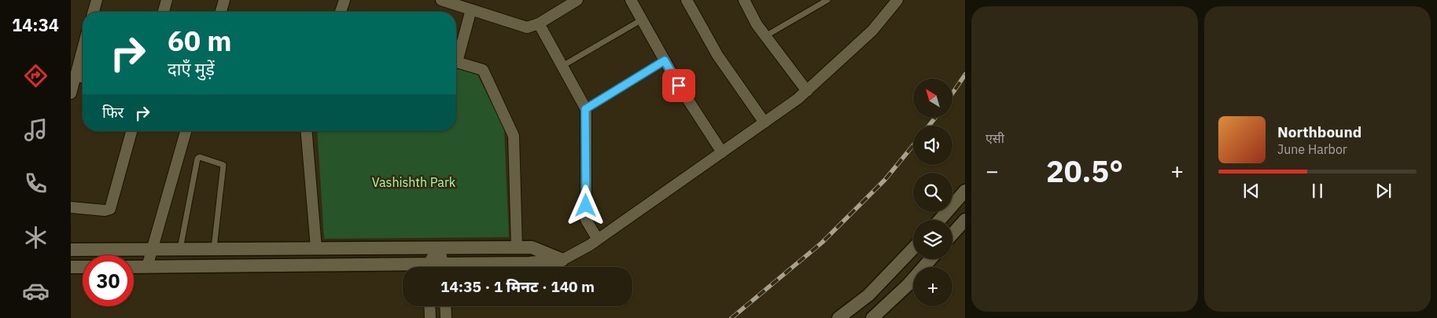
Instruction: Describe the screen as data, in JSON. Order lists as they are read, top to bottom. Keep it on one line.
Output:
{"parks":["Vashishth Park"],"north":"top left","page":{"tabs":"14:34","tile":"एसी","turn":["60 m","दाएँ मुड़ें"],"map_buttons":"+","then":"फिर","song":["Northbound","June Harbor"],"heat":["−","20.5°","+"],"limit":"30","trip":"14:35 · 1 मिनट · 140 m"}}
